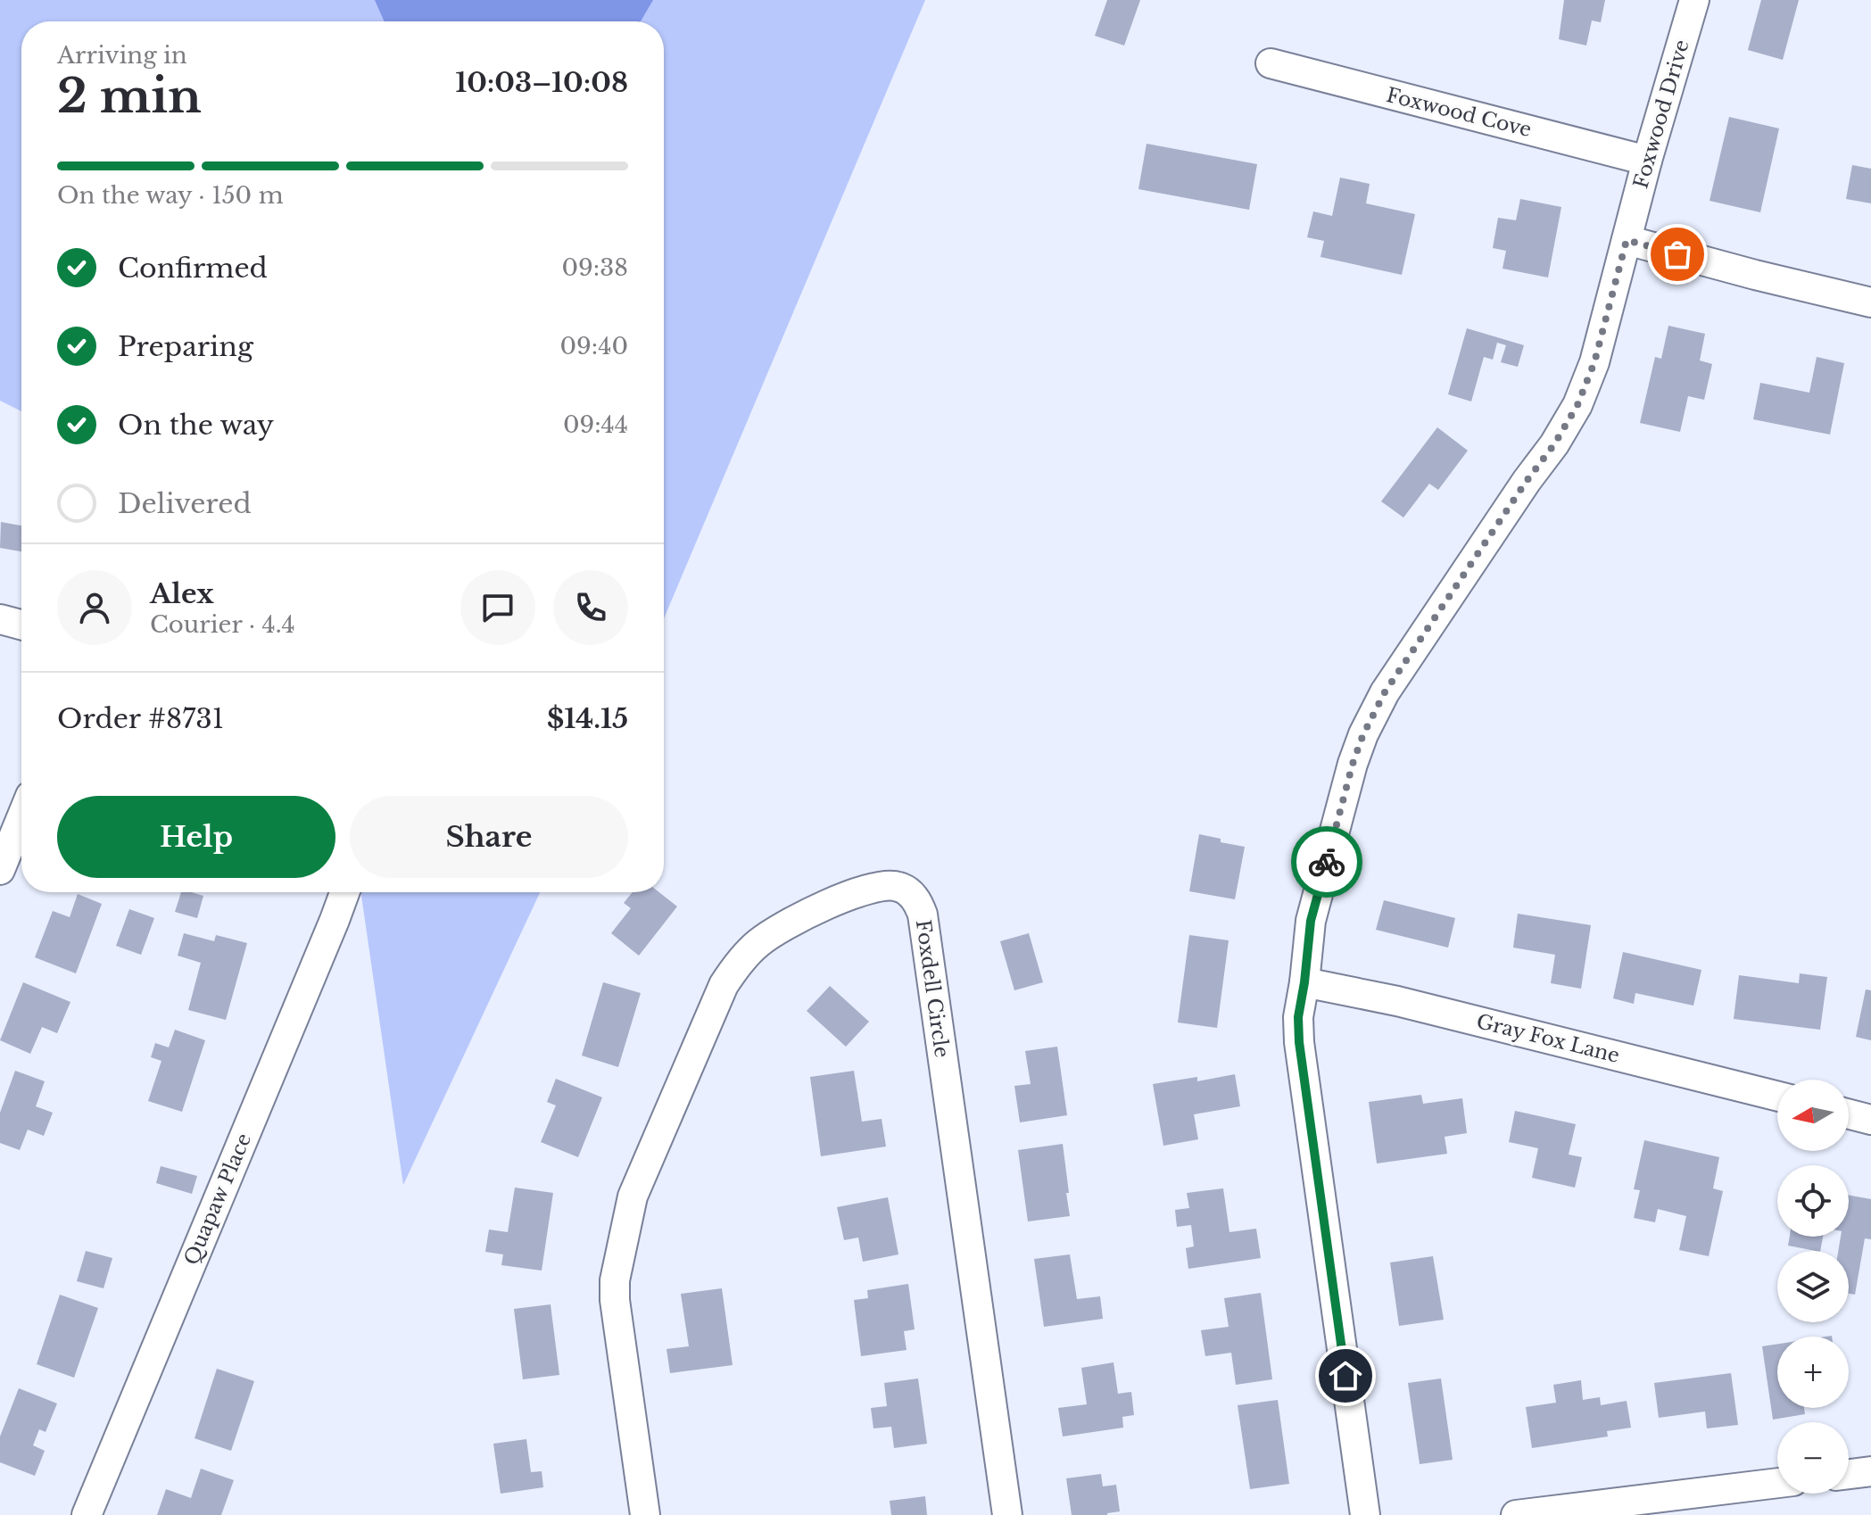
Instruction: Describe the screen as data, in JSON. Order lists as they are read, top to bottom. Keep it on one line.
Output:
{"streets":{"street":["Foxwood Cove","Foxwood Drive","Foxdell Circle","Gray Fox Lane","Quapaw Place"]},"crossings":[["Foxwood Cove","Foxwood Drive"],["Foxwood Drive","Gray Fox Lane"]],"north":"left","page":{"heading":["2 min","Arriving in","10:03–10:08"],"panel":["Alex","Courier · 4.4","Order #8731","$14.15"],"bar":"On the way · 150 m","list":[["Confirmed","09:38"],["Preparing","09:40"],["On the way","09:44"],"Delivered"],"buttons":["Help","Share"],"map_buttons":["+","−"]}}
